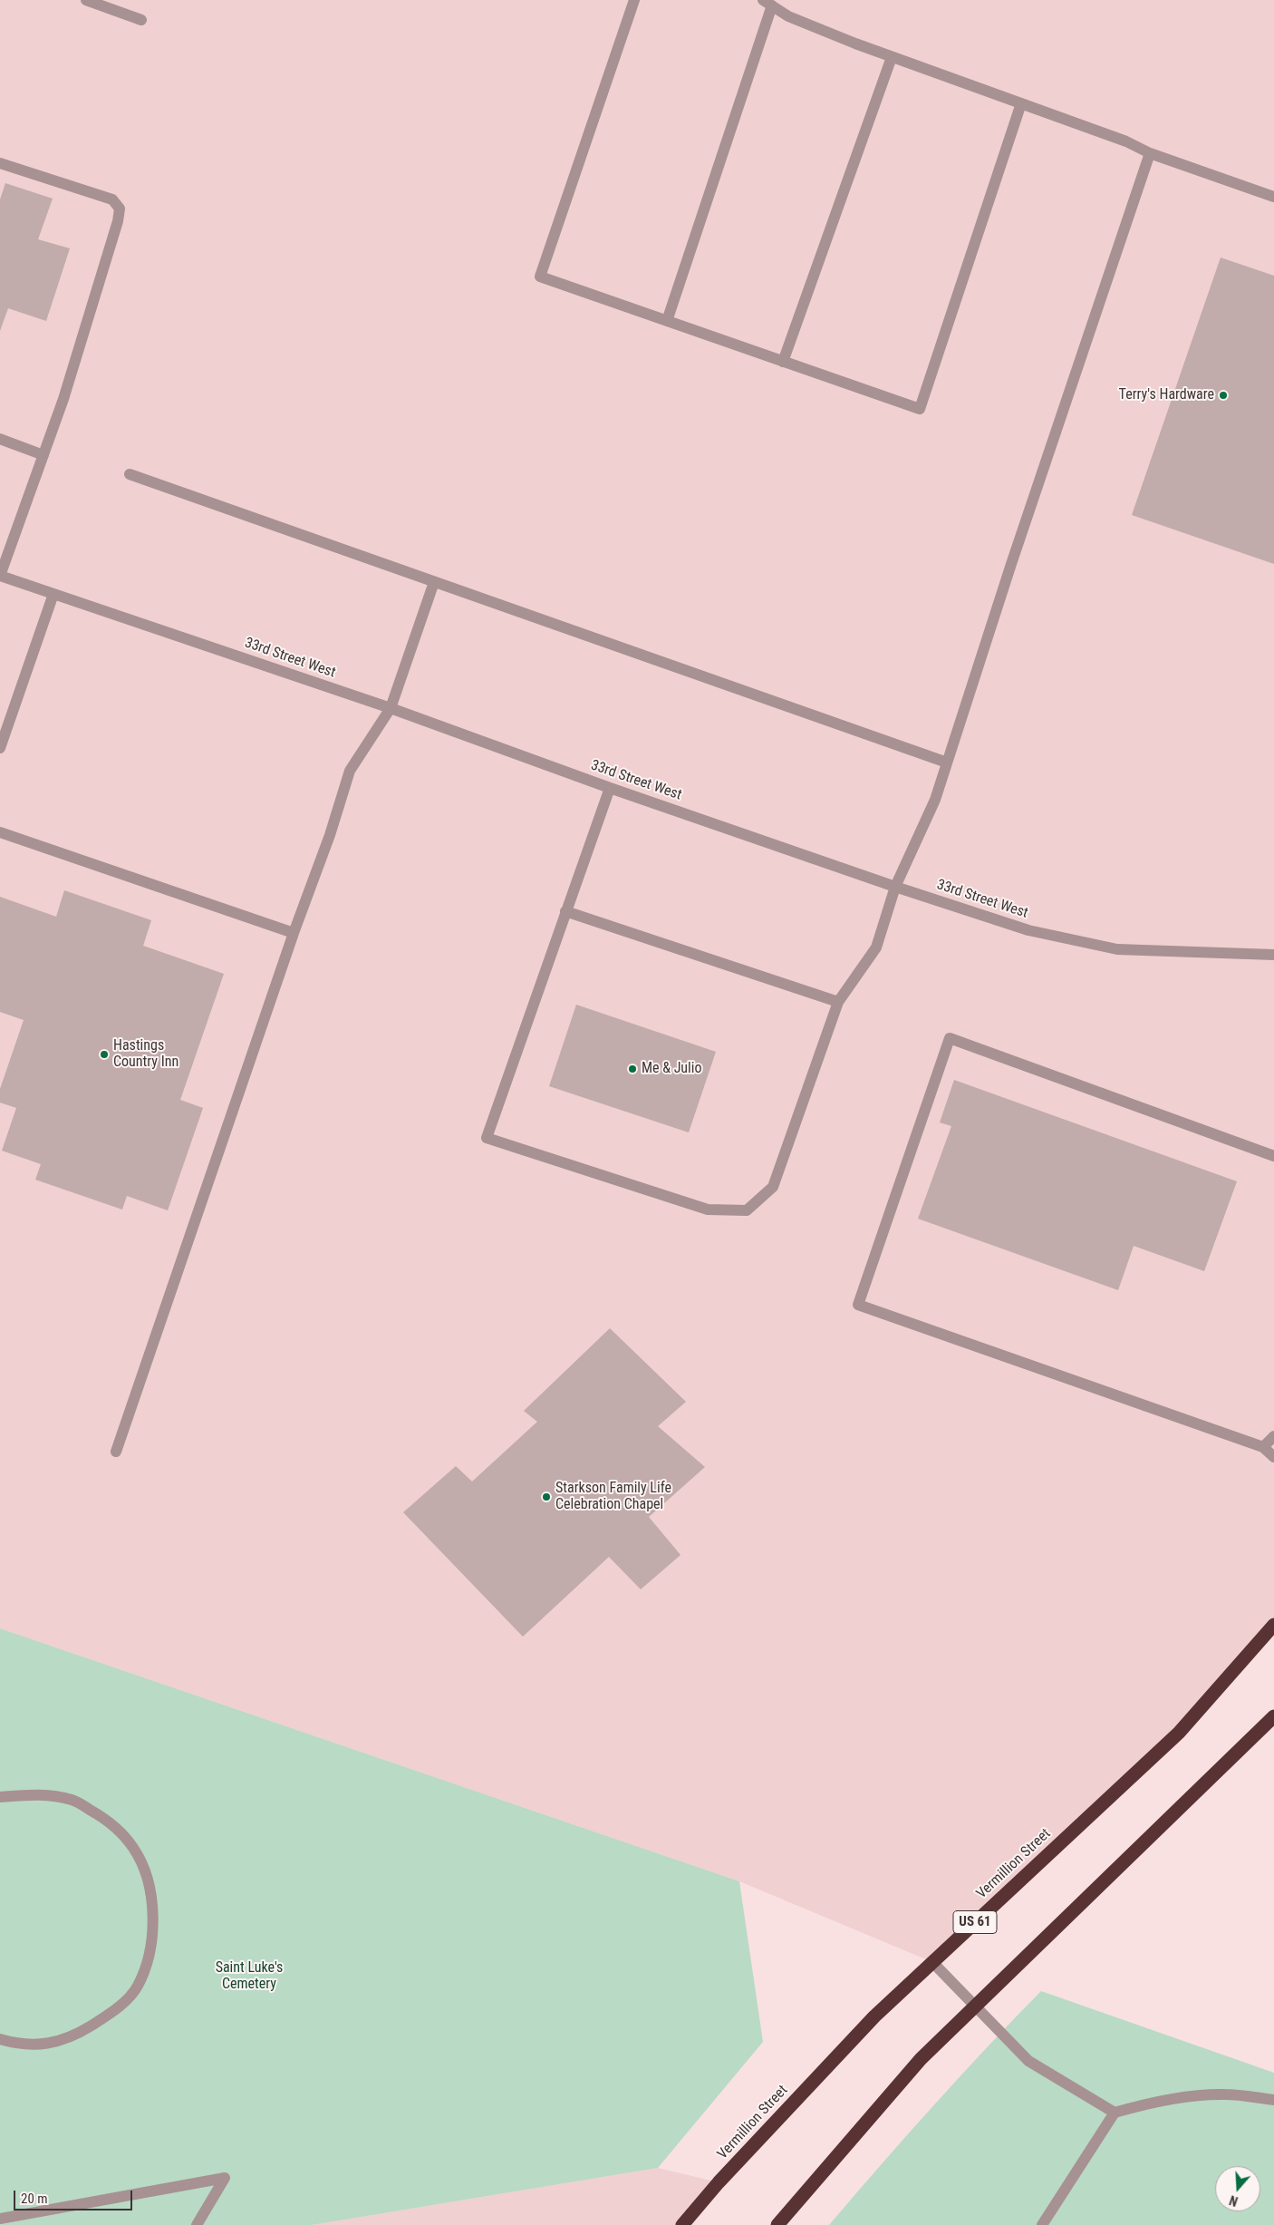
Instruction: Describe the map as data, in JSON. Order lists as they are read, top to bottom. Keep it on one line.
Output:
{"streets":{"highway":["Vermillion Street","US 61"],"street":["33rd Street West"]},"parks":["Saint Luke's Cemetery"],"places":["Terry's Hardware","Hastings Country Inn","Me & Julio","Starkson Family Life Celebration Chapel"],"scale_bar":"20 m","north":"bottom"}
